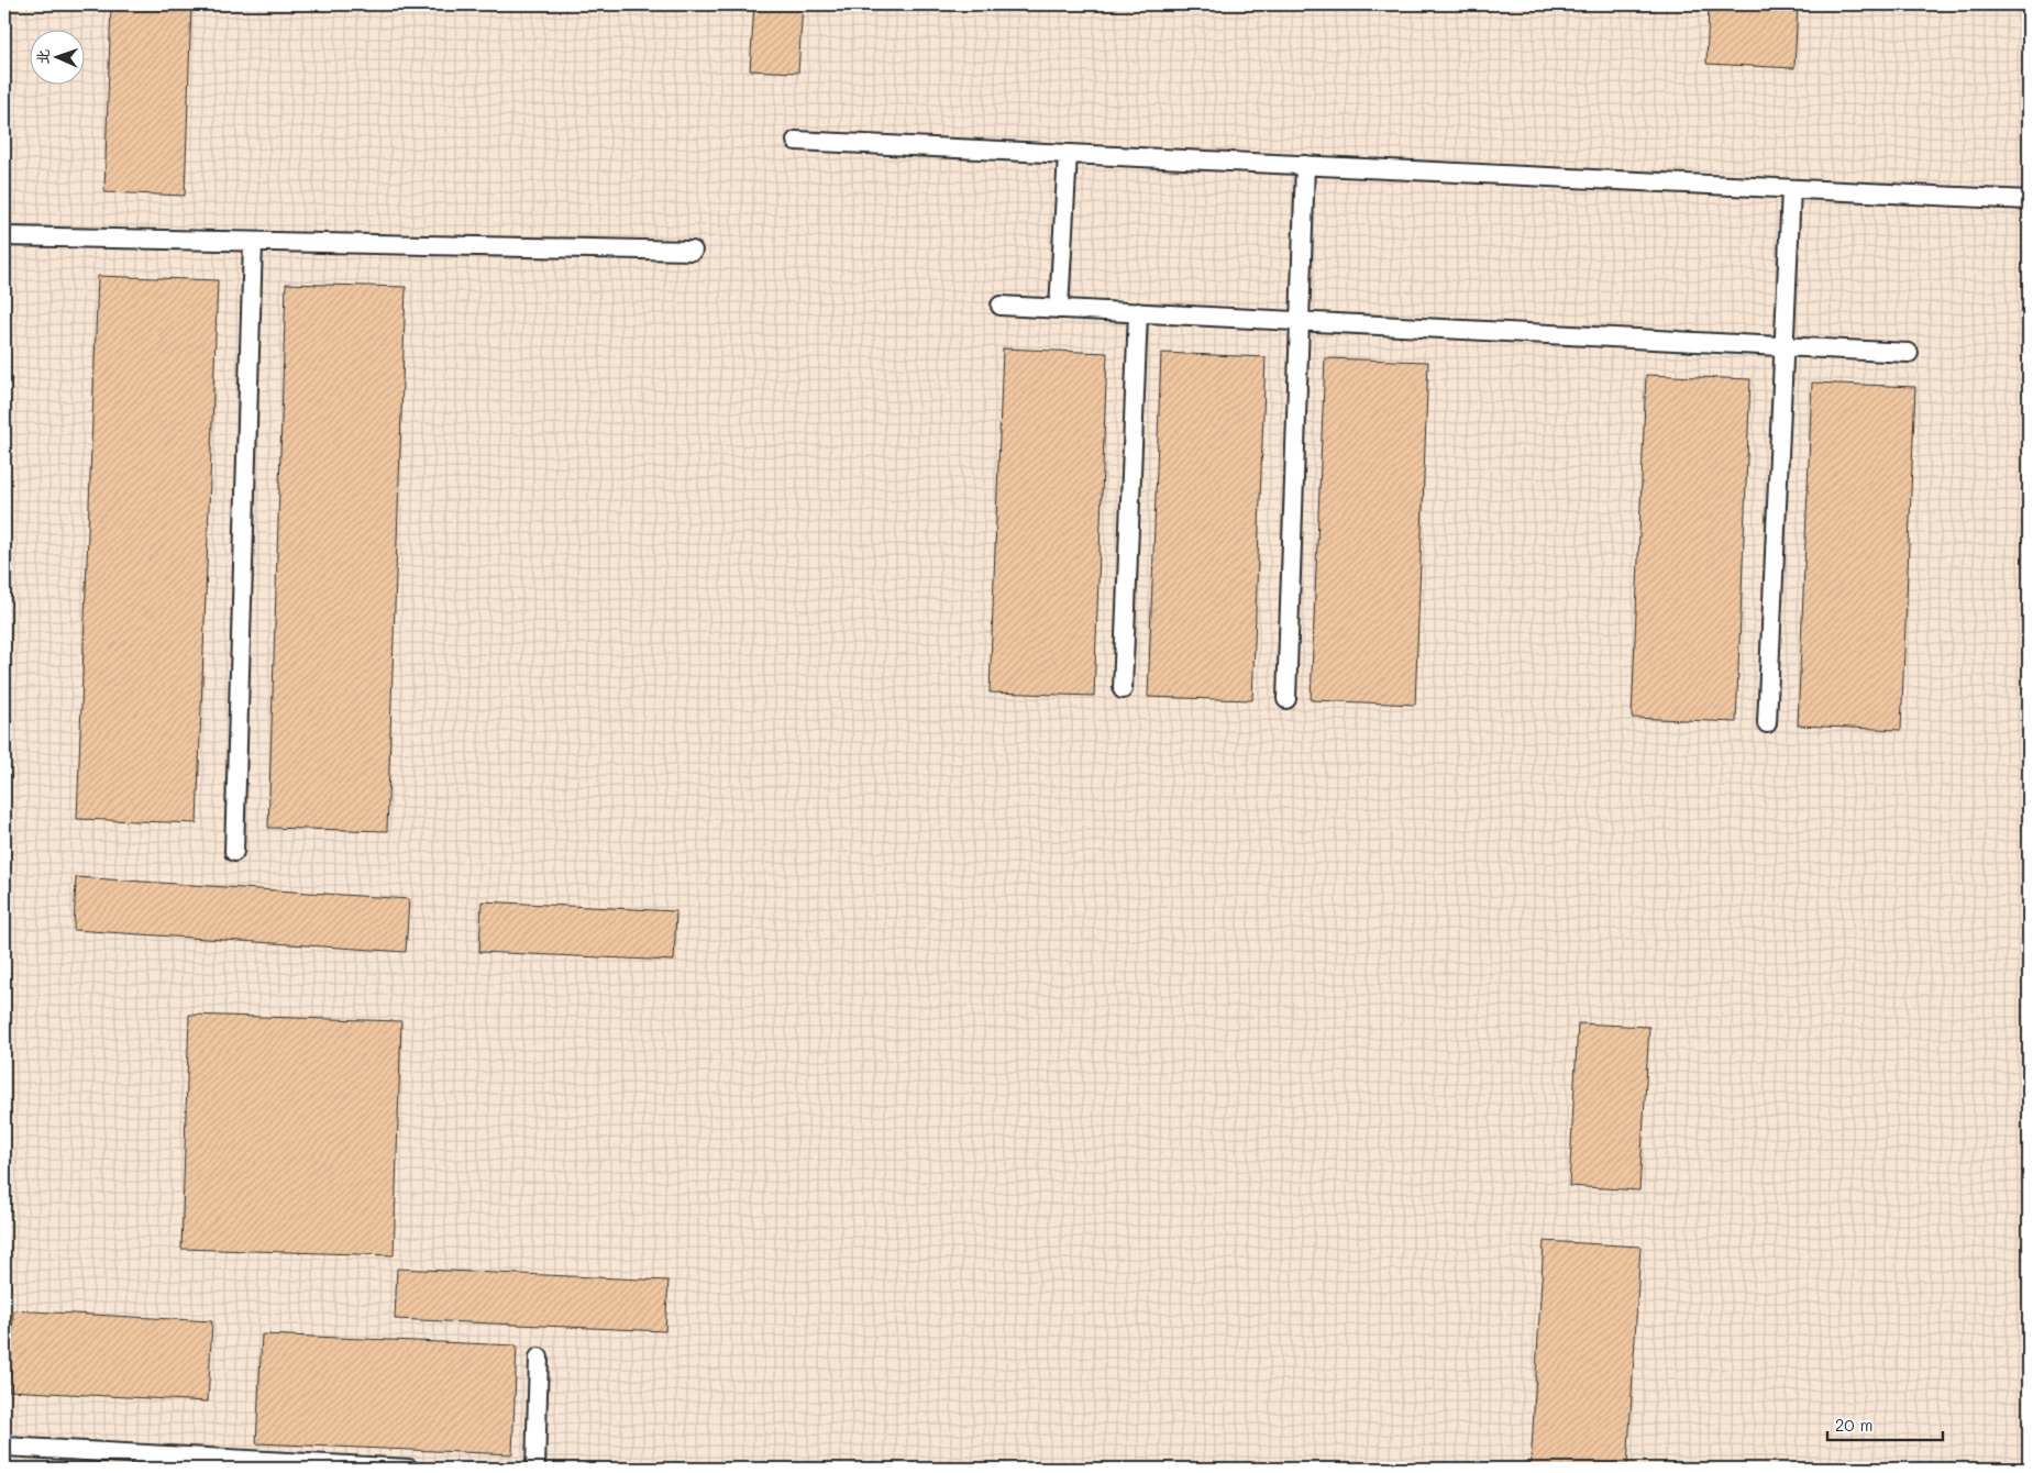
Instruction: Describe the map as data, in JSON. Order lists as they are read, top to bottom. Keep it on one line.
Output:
{"scale_bar":"20 m","north":"left"}
